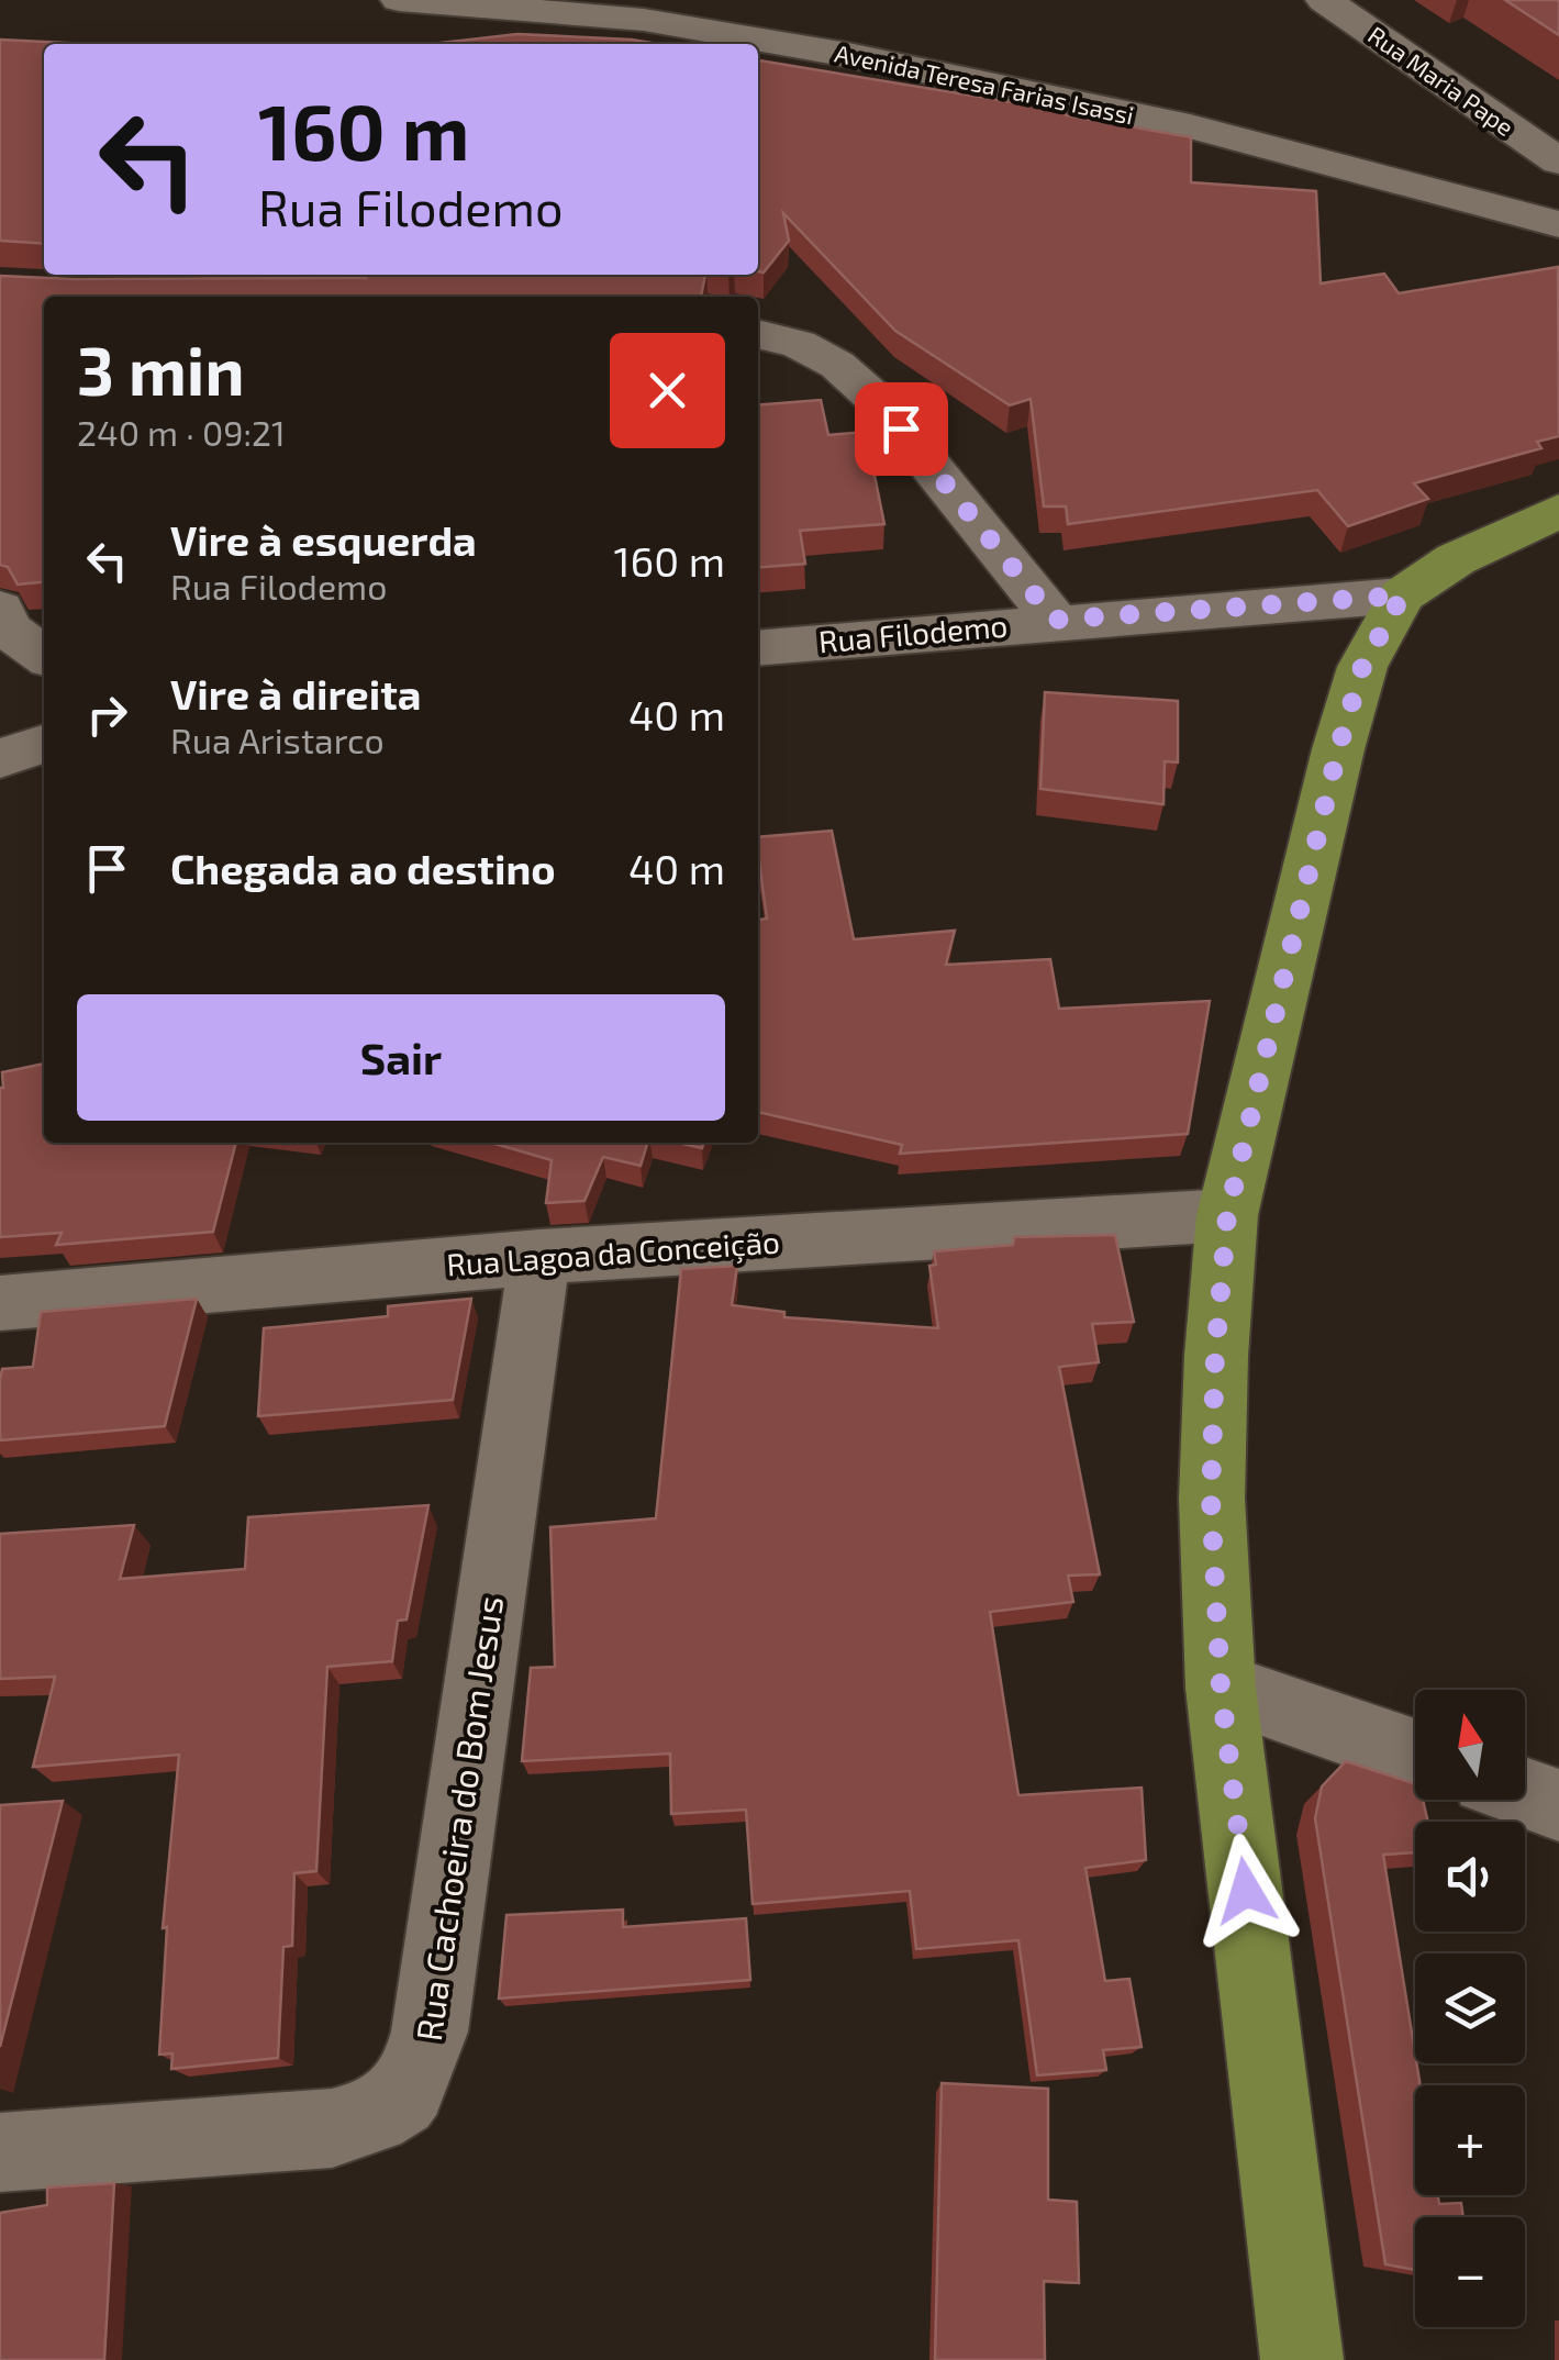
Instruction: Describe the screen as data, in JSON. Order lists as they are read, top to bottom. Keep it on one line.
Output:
{"streets":{"street":["Rua Maria Pape","Avenida Teresa Farias Isassi","Rua Filodemo","Rua Lagoa da Conceição","Rua Cachoeira do Bom Jesus"]},"crossings":[["Rua Lagoa da Conceição","Rua Cachoeira do Bom Jesus"]],"north":"top","page":{"turn":["160 m","Rua Filodemo"],"heading":["3 min","240 m · 09:21"],"list":[{"name":"Vire à esquerda","note":"Rua Filodemo","value":"160 m"},{"name":"Vire à direita","note":"Rua Aristarco","value":"40 m"},{"name":"Chegada ao destino","value":"40 m"}],"buttons":"Sair","map_buttons":["+","−"]}}
